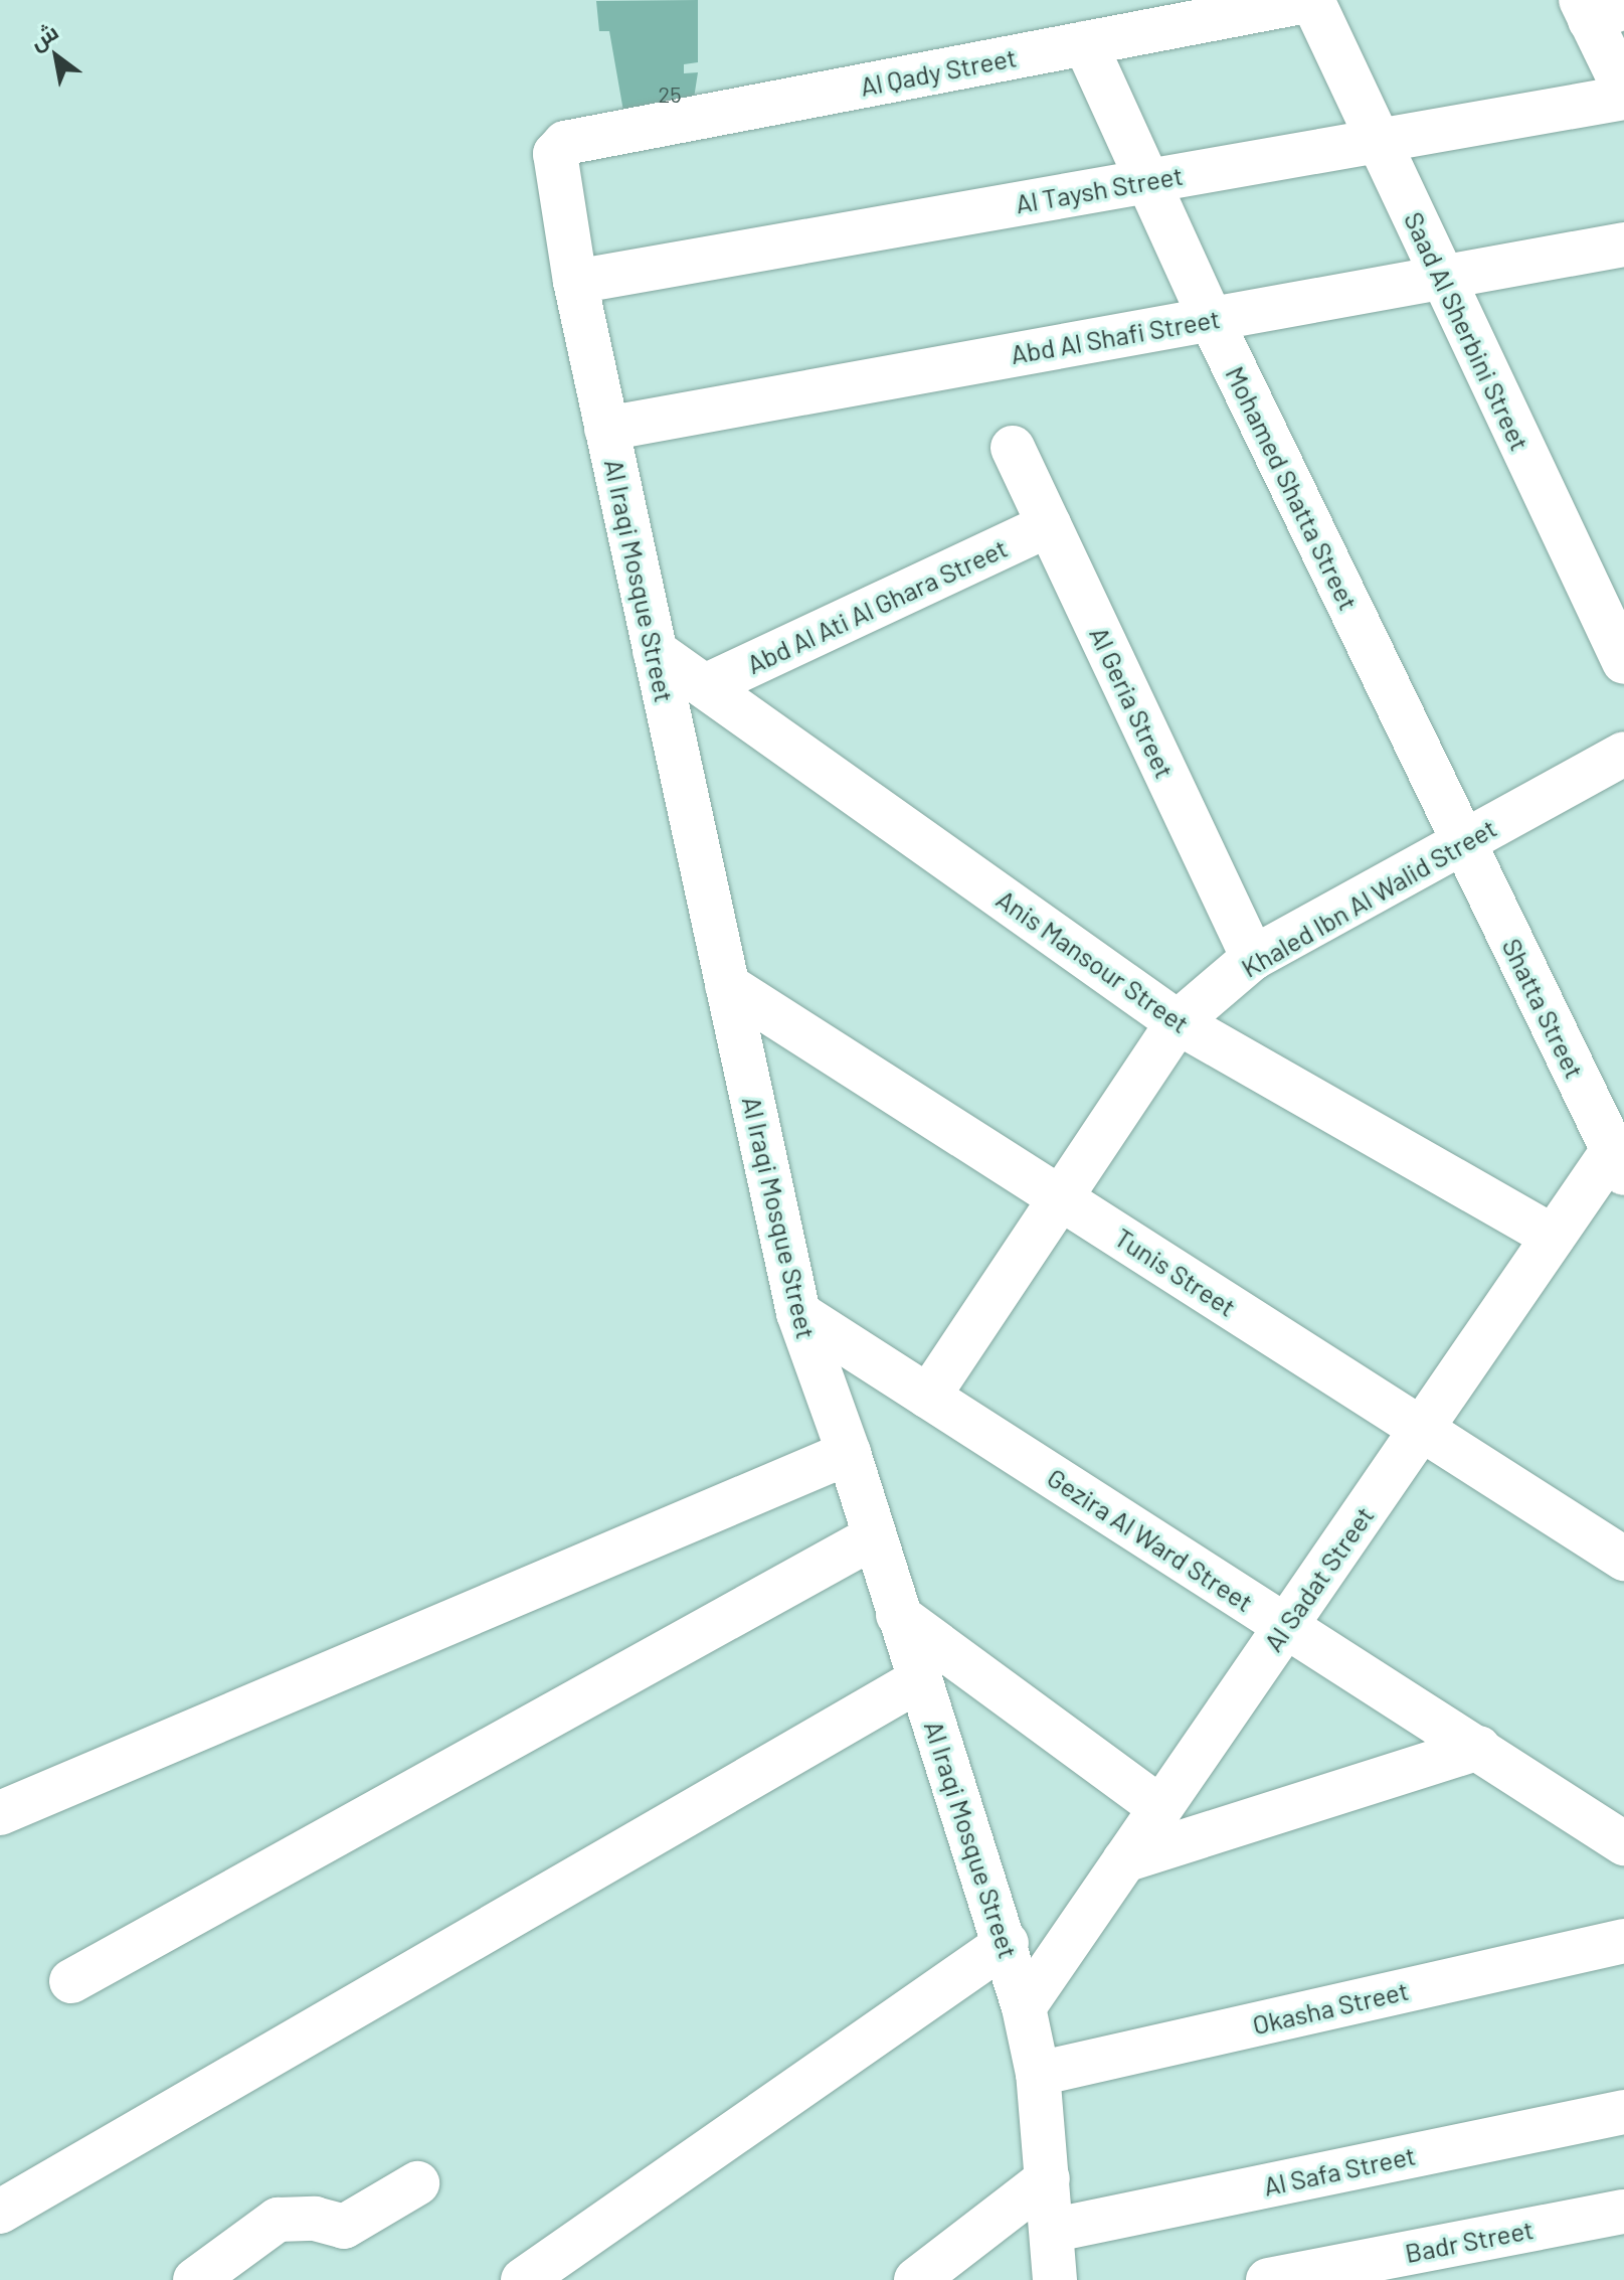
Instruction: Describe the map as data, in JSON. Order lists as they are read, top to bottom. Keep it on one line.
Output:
{"streets":{"street":["Al Qady Street","Al Taysh Street","Saad Al Sherbini Street","Abd Al Shafi Street","Mohamed Shatta Street","Al Iraqi Mosque Street","Abd Al Ati Al Ghara Street","Al Geria Street","Khaled Ibn Al Walid Street","Anis Mansour Street","Shatta Street","Tunis Street","Gezira Al Ward Street","Al Sadat Street","Okasha Street","Al Safa Street","Badr Street"]},"crossings":[["Al Qady Street","Saad Al Sherbini Street"],["Al Qady Street","Mohamed Shatta Street"],["Al Qady Street","Al Iraqi Mosque Street"],["Al Taysh Street","Saad Al Sherbini Street"],["Al Taysh Street","Mohamed Shatta Street"],["Al Taysh Street","Al Iraqi Mosque Street"],["Saad Al Sherbini Street","Abd Al Shafi Street"],["Abd Al Shafi Street","Mohamed Shatta Street"],["Abd Al Shafi Street","Al Iraqi Mosque Street"],["Mohamed Shatta Street","Khaled Ibn Al Walid Street"],["Mohamed Shatta Street","Shatta Street"],["Al Iraqi Mosque Street","Anis Mansour Street"],["Al Iraqi Mosque Street","Tunis Street"],["Al Iraqi Mosque Street","Gezira Al Ward Street"],["Al Iraqi Mosque Street","Al Sadat Street"],["Al Iraqi Mosque Street","Okasha Street"],["Al Iraqi Mosque Street","Al Safa Street"],["Abd Al Ati Al Ghara Street","Al Geria Street"],["Abd Al Ati Al Ghara Street","Anis Mansour Street"],["Al Geria Street","Khaled Ibn Al Walid Street"],["Khaled Ibn Al Walid Street","Anis Mansour Street"],["Khaled Ibn Al Walid Street","Shatta Street"],["Khaled Ibn Al Walid Street","Tunis Street"],["Khaled Ibn Al Walid Street","Gezira Al Ward Street"],["Anis Mansour Street","Al Sadat Street"],["Shatta Street","Al Sadat Street"],["Tunis Street","Al Sadat Street"],["Gezira Al Ward Street","Al Sadat Street"]],"house_numbers":["25"],"north":"top left"}
